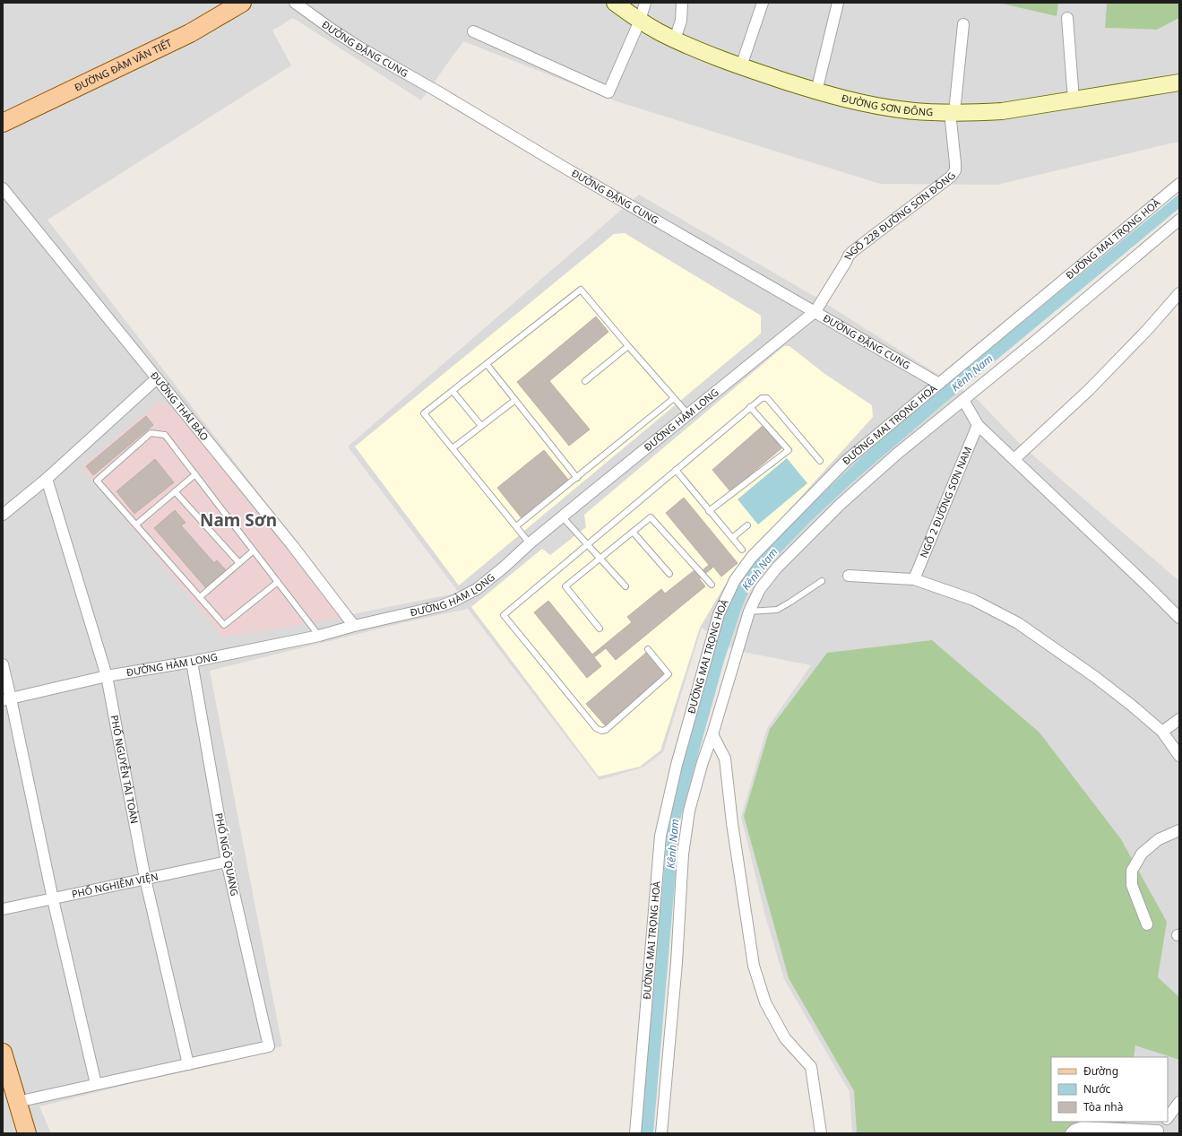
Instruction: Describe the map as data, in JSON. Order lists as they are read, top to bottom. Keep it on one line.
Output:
{"streets":{"main road":["ĐƯỜNG ĐÀM VĂN TIẾT","ĐƯỜNG SƠN ĐÔNG"],"street":["ĐƯỜNG ĐẶNG CUNG","NGÕ 228 ĐƯỜNG SƠN ĐÔNG","ĐƯỜNG MAI TRỌNG HOÀ","ĐƯỜNG THÁI BẢO","ĐƯỜNG HÀM LONG","NGÕ 2 ĐƯỜNG SƠN NAM","PHỐ NGUYỄN TÀI TOÀN","PHỐ NGÔ QUANG","PHỐ NGHIÊM VIỆN"]},"crossings":[["ĐƯỜNG ĐẶNG CUNG","NGÕ 228 ĐƯỜNG SƠN ĐÔNG"],["ĐƯỜNG ĐẶNG CUNG","ĐƯỜNG MAI TRỌNG HOÀ"],["ĐƯỜNG ĐẶNG CUNG","ĐƯỜNG HÀM LONG"],["ĐƯỜNG SƠN ĐÔNG","NGÕ 228 ĐƯỜNG SƠN ĐÔNG"],["NGÕ 228 ĐƯỜNG SƠN ĐÔNG","ĐƯỜNG HÀM LONG"],["ĐƯỜNG THÁI BẢO","ĐƯỜNG HÀM LONG"],["ĐƯỜNG HÀM LONG","PHỐ NGUYỄN TÀI TOÀN"],["ĐƯỜNG HÀM LONG","PHỐ NGÔ QUANG"],["PHỐ NGUYỄN TÀI TOÀN","PHỐ NGÔ QUANG"],["PHỐ NGUYỄN TÀI TOÀN","PHỐ NGHIÊM VIỆN"],["PHỐ NGÔ QUANG","PHỐ NGHIÊM VIỆN"]],"districts":["Nam Sơn"],"water":["Kênh Nam"],"legend":["Đường","Nước","Tòa nhà"]}
